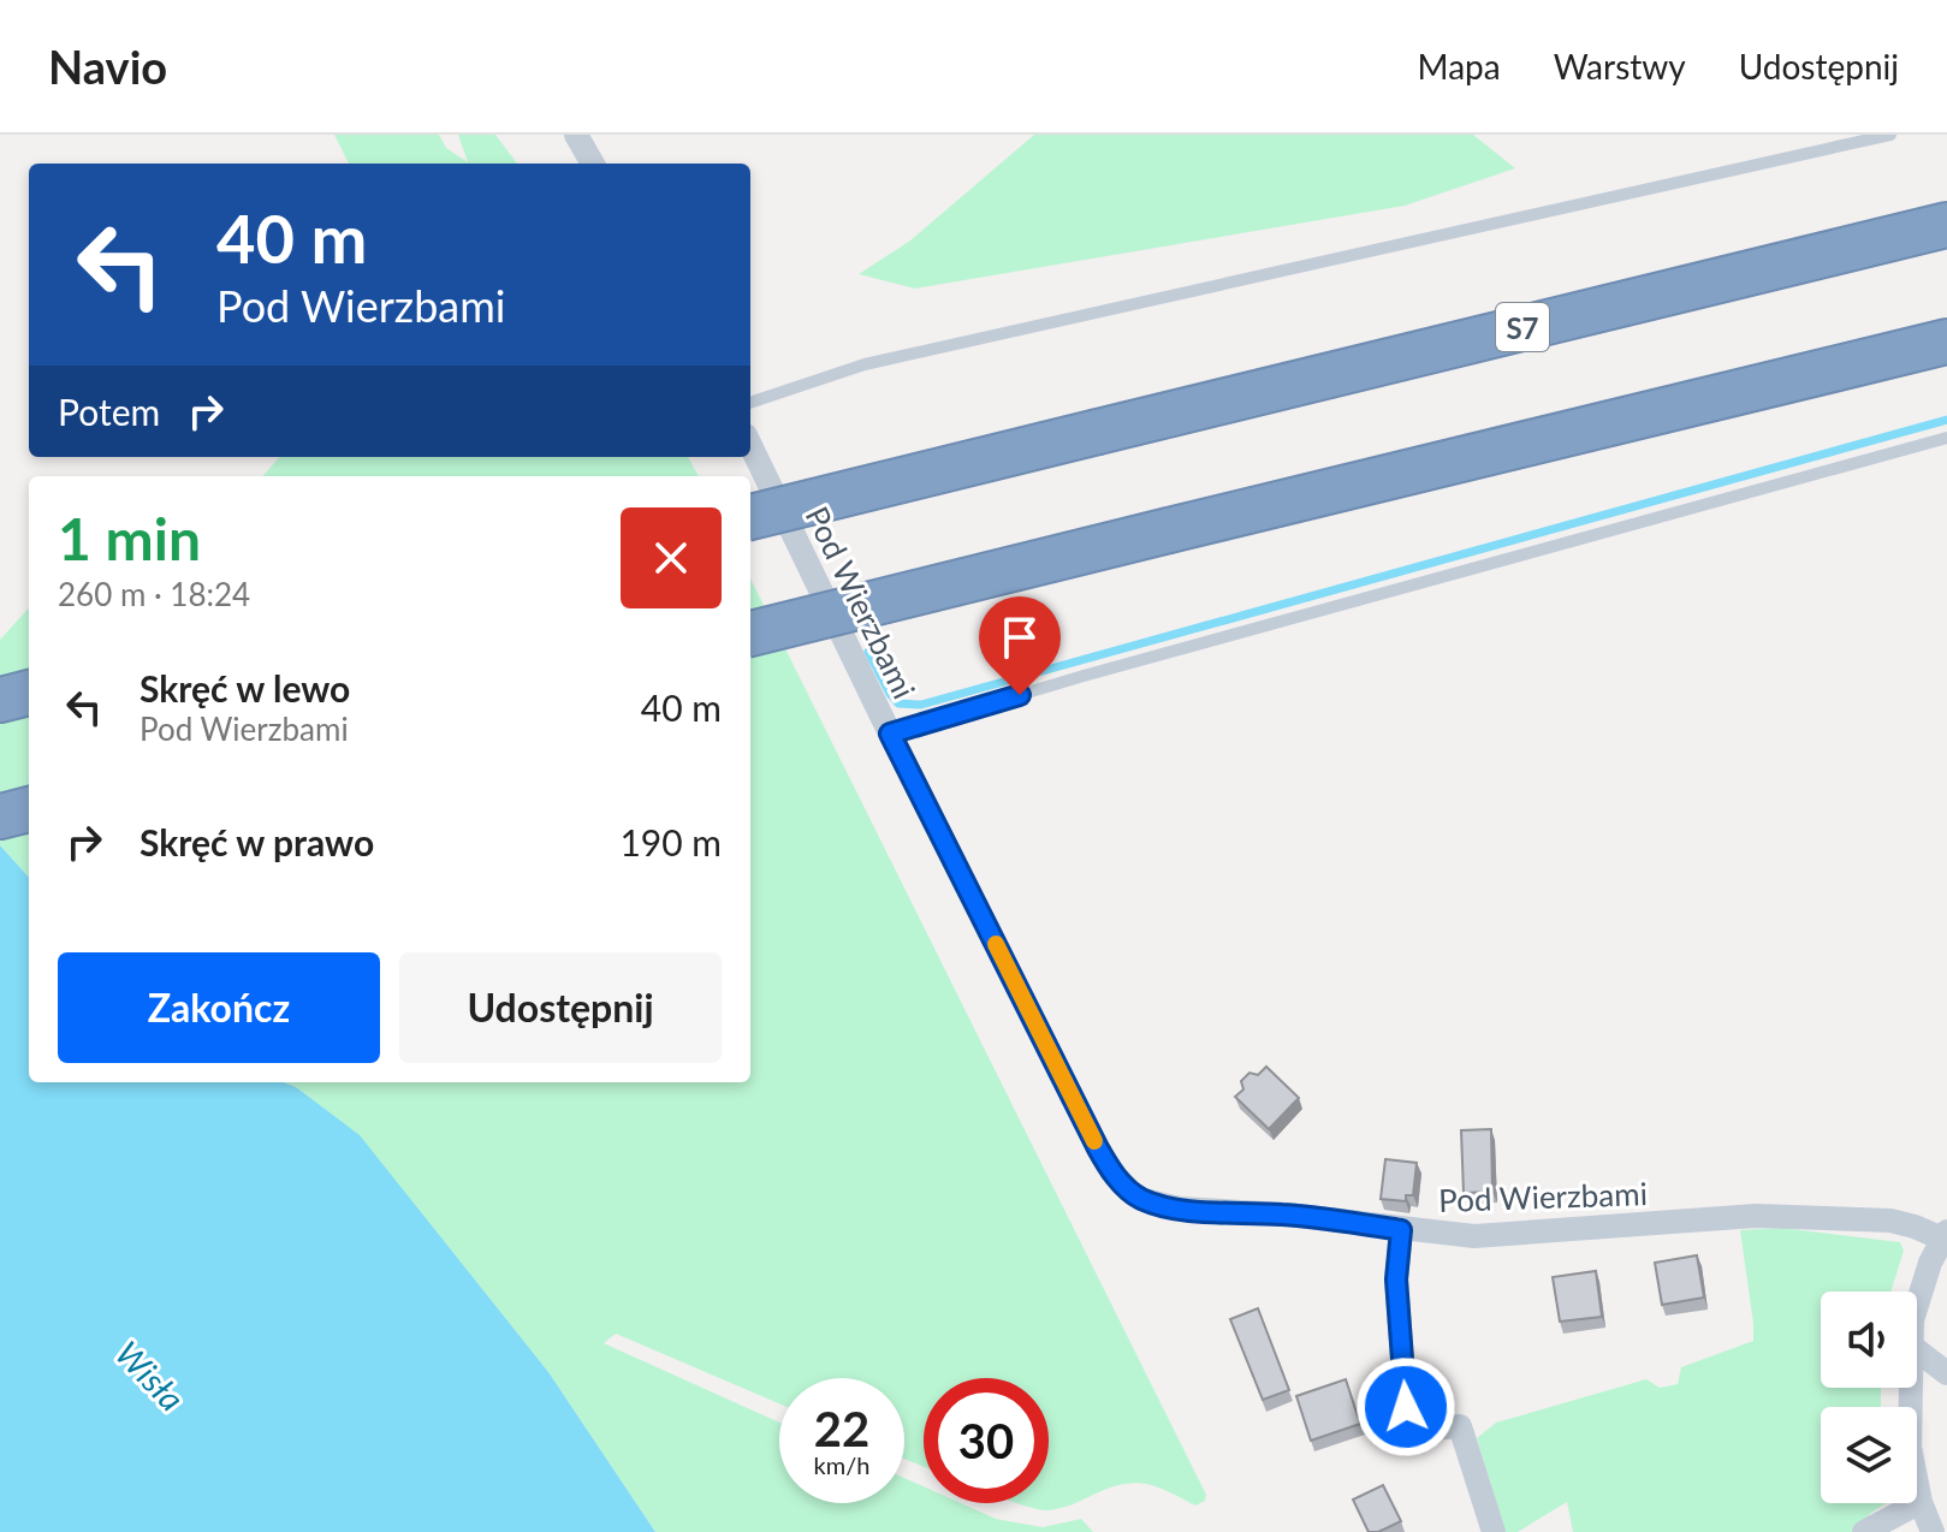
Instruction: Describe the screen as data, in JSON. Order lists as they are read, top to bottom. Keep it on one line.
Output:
{"streets":{"highway":["S7"],"street":["Pod Wierzbami"]},"water":["Wisła"],"page":{"header":"Navio","nav":["Mapa","Warstwy","Udostępnij"],"turn":["40 m","Pod Wierzbami"],"then":"Potem","heading":["1 min","260 m · 18:24"],"list":[{"name":"Skręć w lewo","note":"Pod Wierzbami","value":"40 m"},{"name":"Skręć w prawo","value":"190 m"}],"buttons":["Zakończ","Udostępnij"],"speed":"22 km/h","limit":"30"}}
